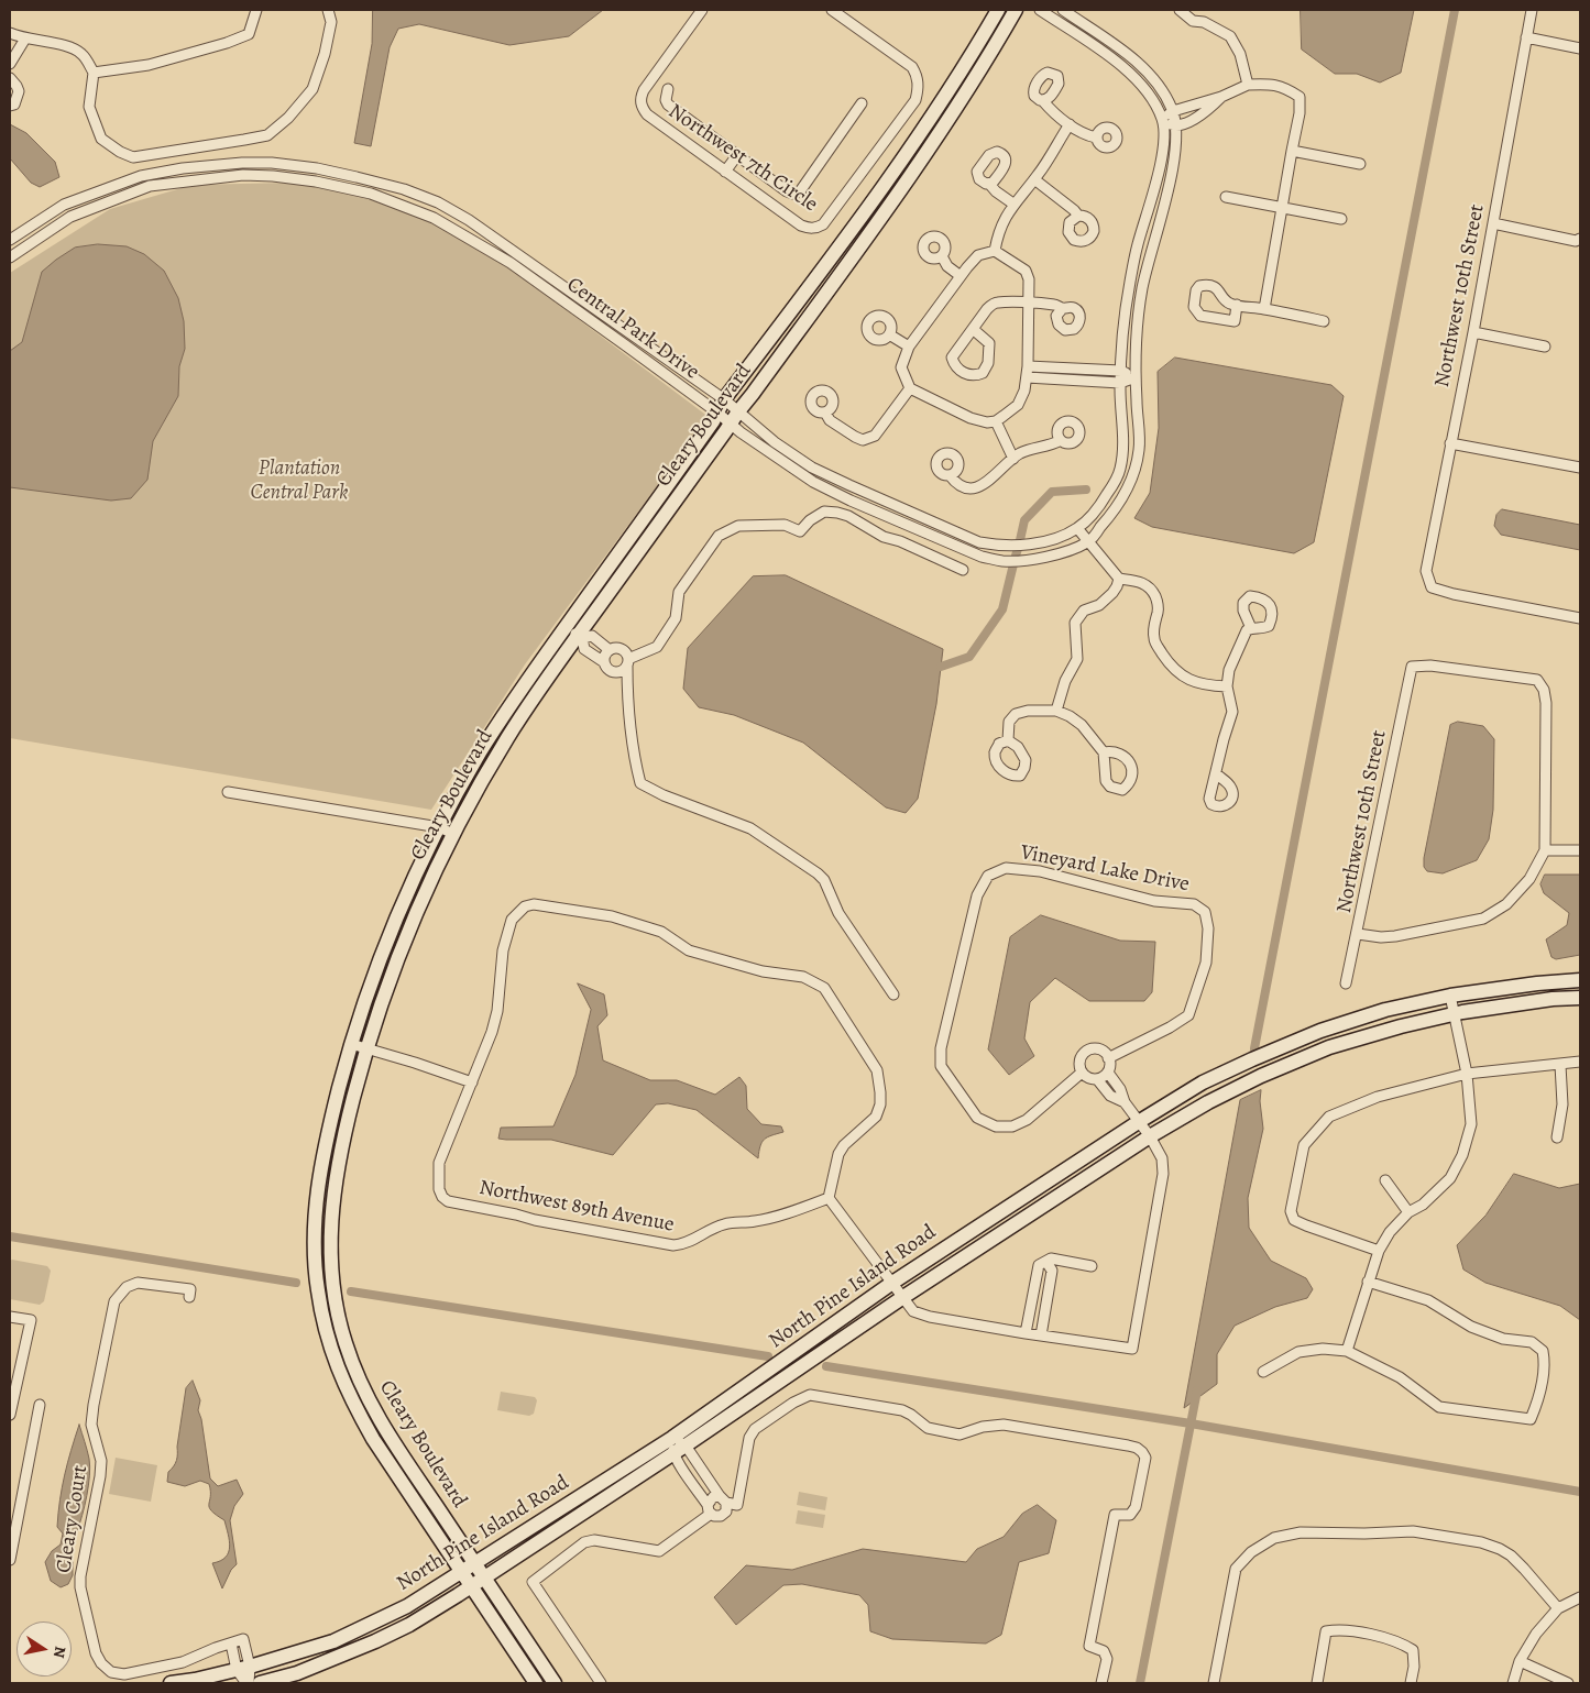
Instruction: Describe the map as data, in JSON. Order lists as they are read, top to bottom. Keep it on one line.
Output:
{"streets":{"street":["Northwest 7th Circle","Northwest 10th Street","Central Park Drive","Cleary Boulevard","Vineyard Lake Drive","Northwest 89th Avenue","North Pine Island Road","Cleary Court"]},"crossings":[["Central Park Drive","Cleary Boulevard"],["Cleary Boulevard","North Pine Island Road"],["North Pine Island Road","Cleary Court"]],"parks":["Plantation Central Park"],"north":"right"}
